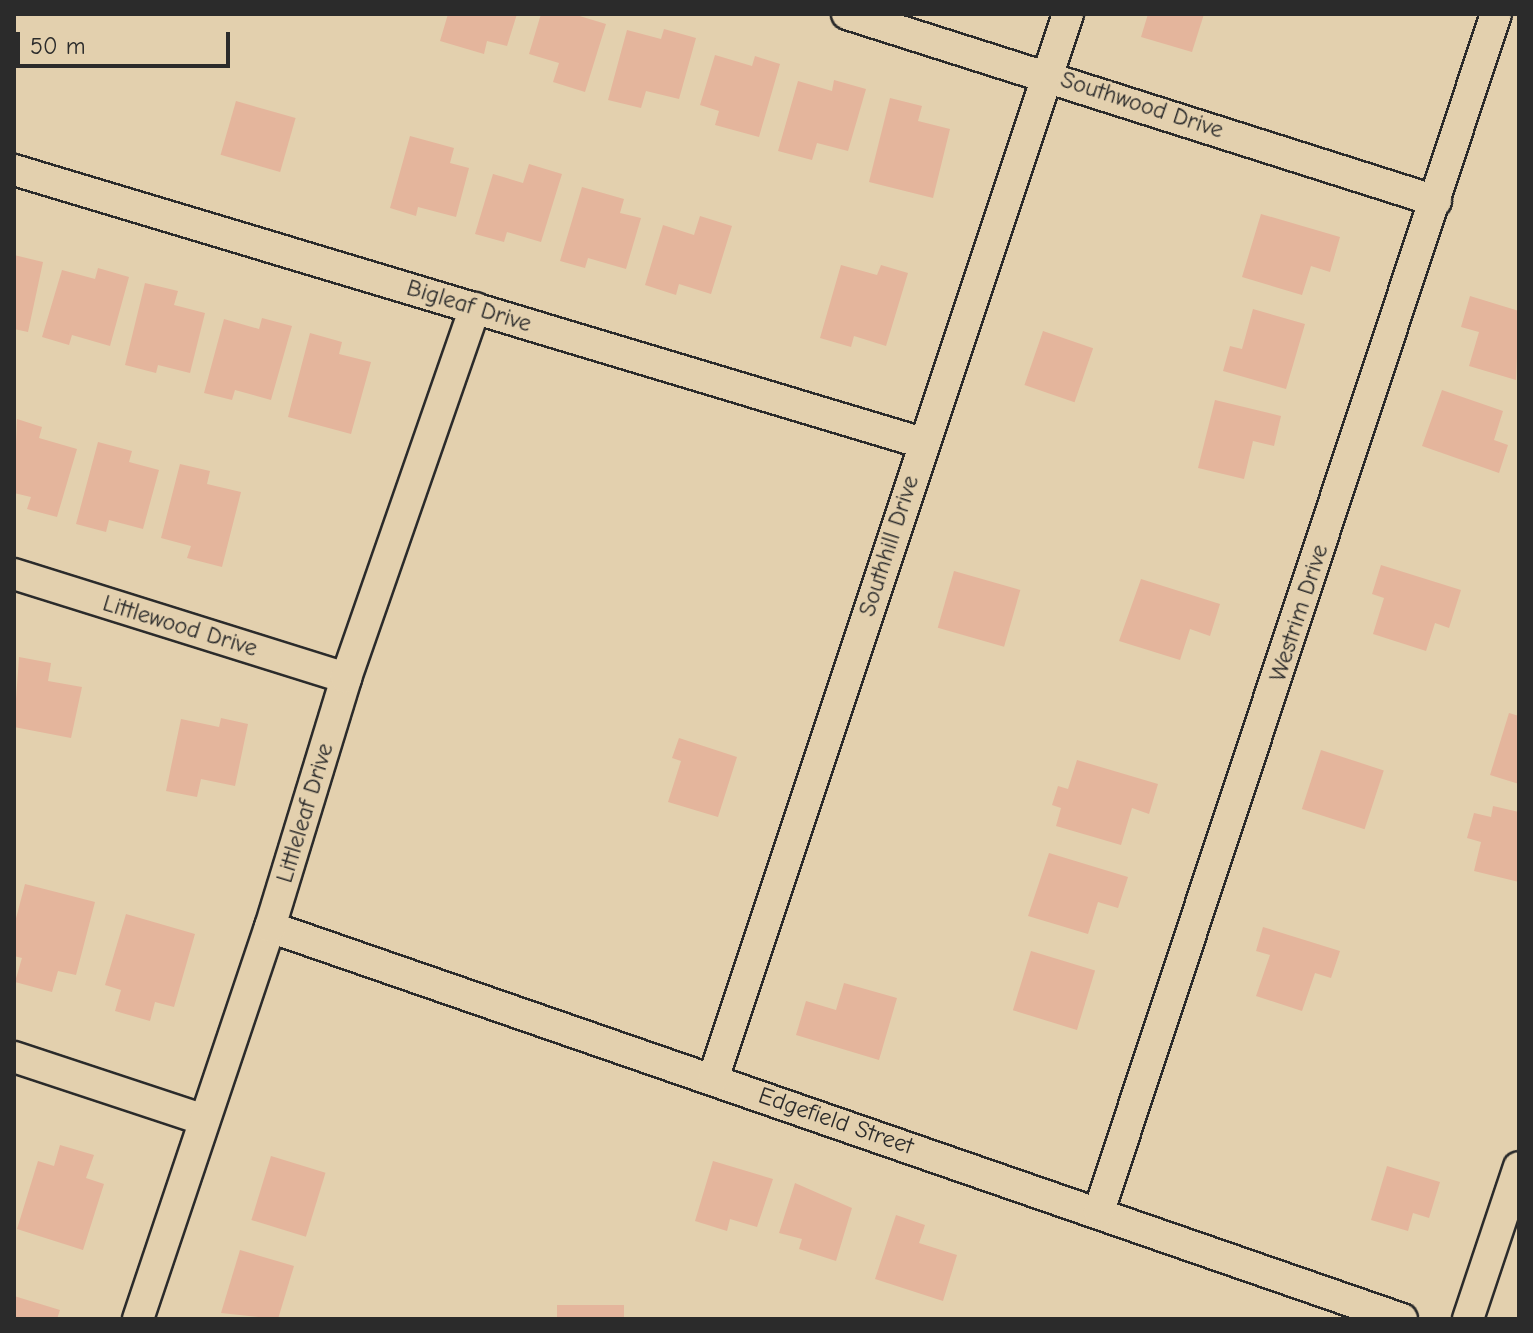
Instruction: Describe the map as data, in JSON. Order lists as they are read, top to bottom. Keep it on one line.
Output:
{"streets":{"street":["Southwood Drive","Bigleaf Drive","Southhill Drive","Westrim Drive","Littlewood Drive","Littleleaf Drive","Edgefield Street"]},"crossings":[["Southwood Drive","Southhill Drive"],["Southwood Drive","Westrim Drive"],["Bigleaf Drive","Southhill Drive"],["Bigleaf Drive","Littleleaf Drive"],["Southhill Drive","Edgefield Street"],["Westrim Drive","Edgefield Street"],["Littlewood Drive","Littleleaf Drive"],["Littleleaf Drive","Edgefield Street"]],"scale_bar":"50 m"}
